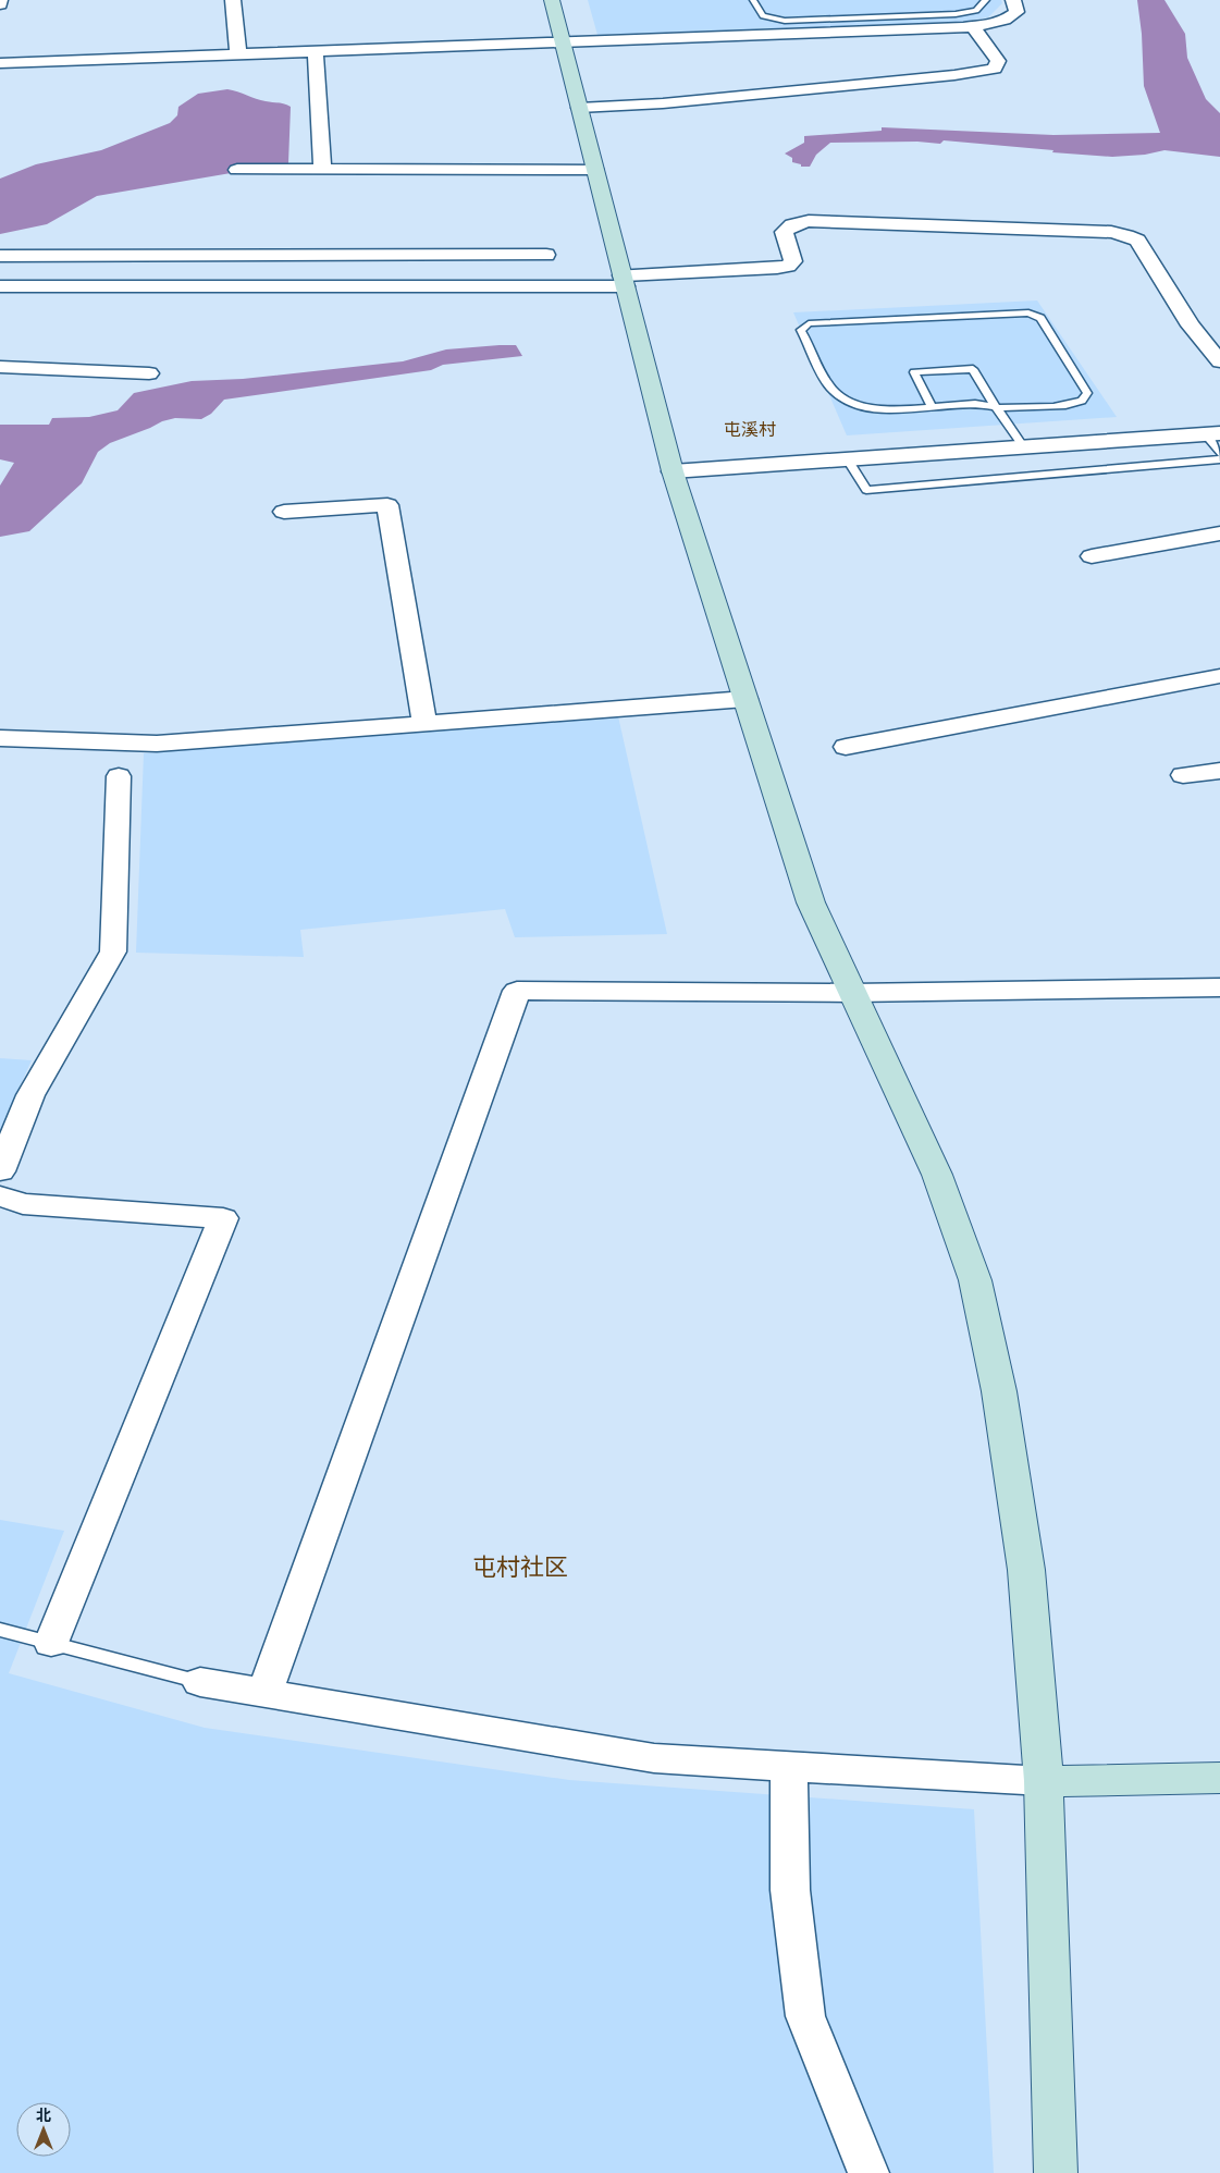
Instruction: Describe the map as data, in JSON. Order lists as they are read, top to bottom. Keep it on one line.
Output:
{"districts":["屯溪村","屯村社区"],"north":"top"}
